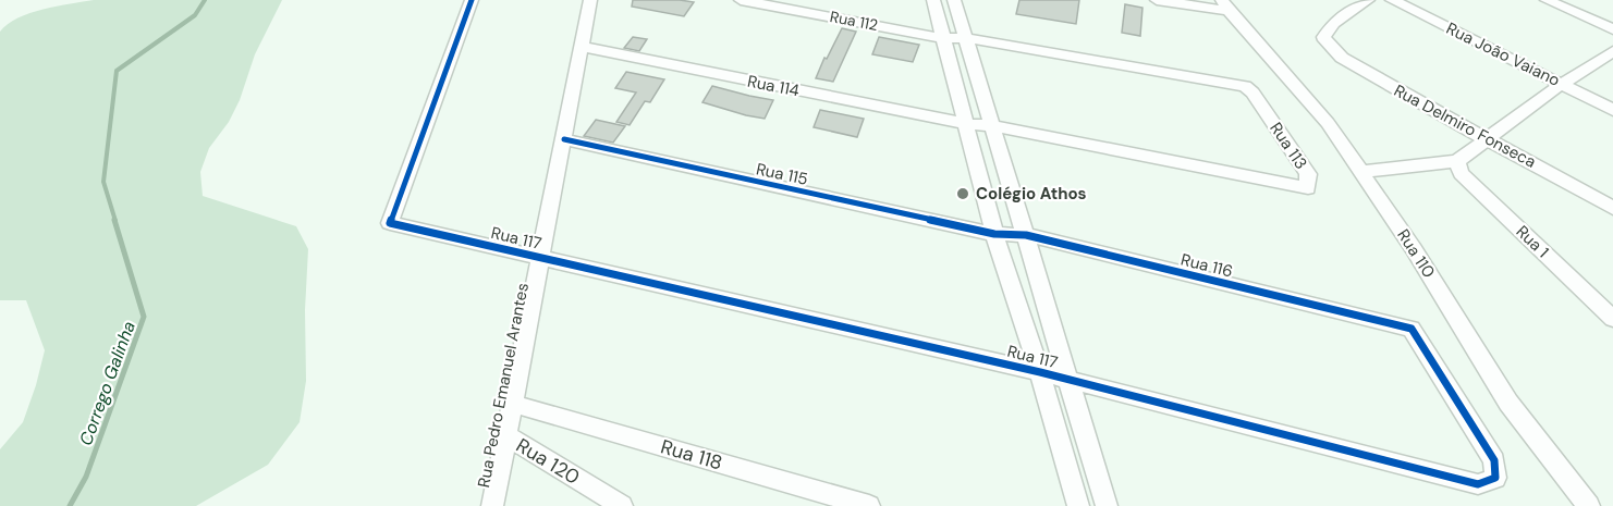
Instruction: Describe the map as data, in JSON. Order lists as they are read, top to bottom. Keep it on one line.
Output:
{"streets":{"street":["Rua 112","Rua João Vaiano","Rua 114","Rua Delmiro Fonseca","Rua 113","Rua 115","Rua 117","Rua 1","Rua 110","Rua 116","Rua Pedro Emanuel Arantes","Rua 118","Rua 120"]},"crossings":[["Rua 112","Rua 113"],["Rua 114","Rua 113"],["Rua 114","Rua Pedro Emanuel Arantes"],["Rua 115","Rua 116"],["Rua 115","Rua Pedro Emanuel Arantes"],["Rua 117","Rua 116"],["Rua 117","Rua Pedro Emanuel Arantes"],["Rua Pedro Emanuel Arantes","Rua 118"],["Rua Pedro Emanuel Arantes","Rua 120"]],"water":["Corrego Galinha"],"places":["Colégio Athos"]}
